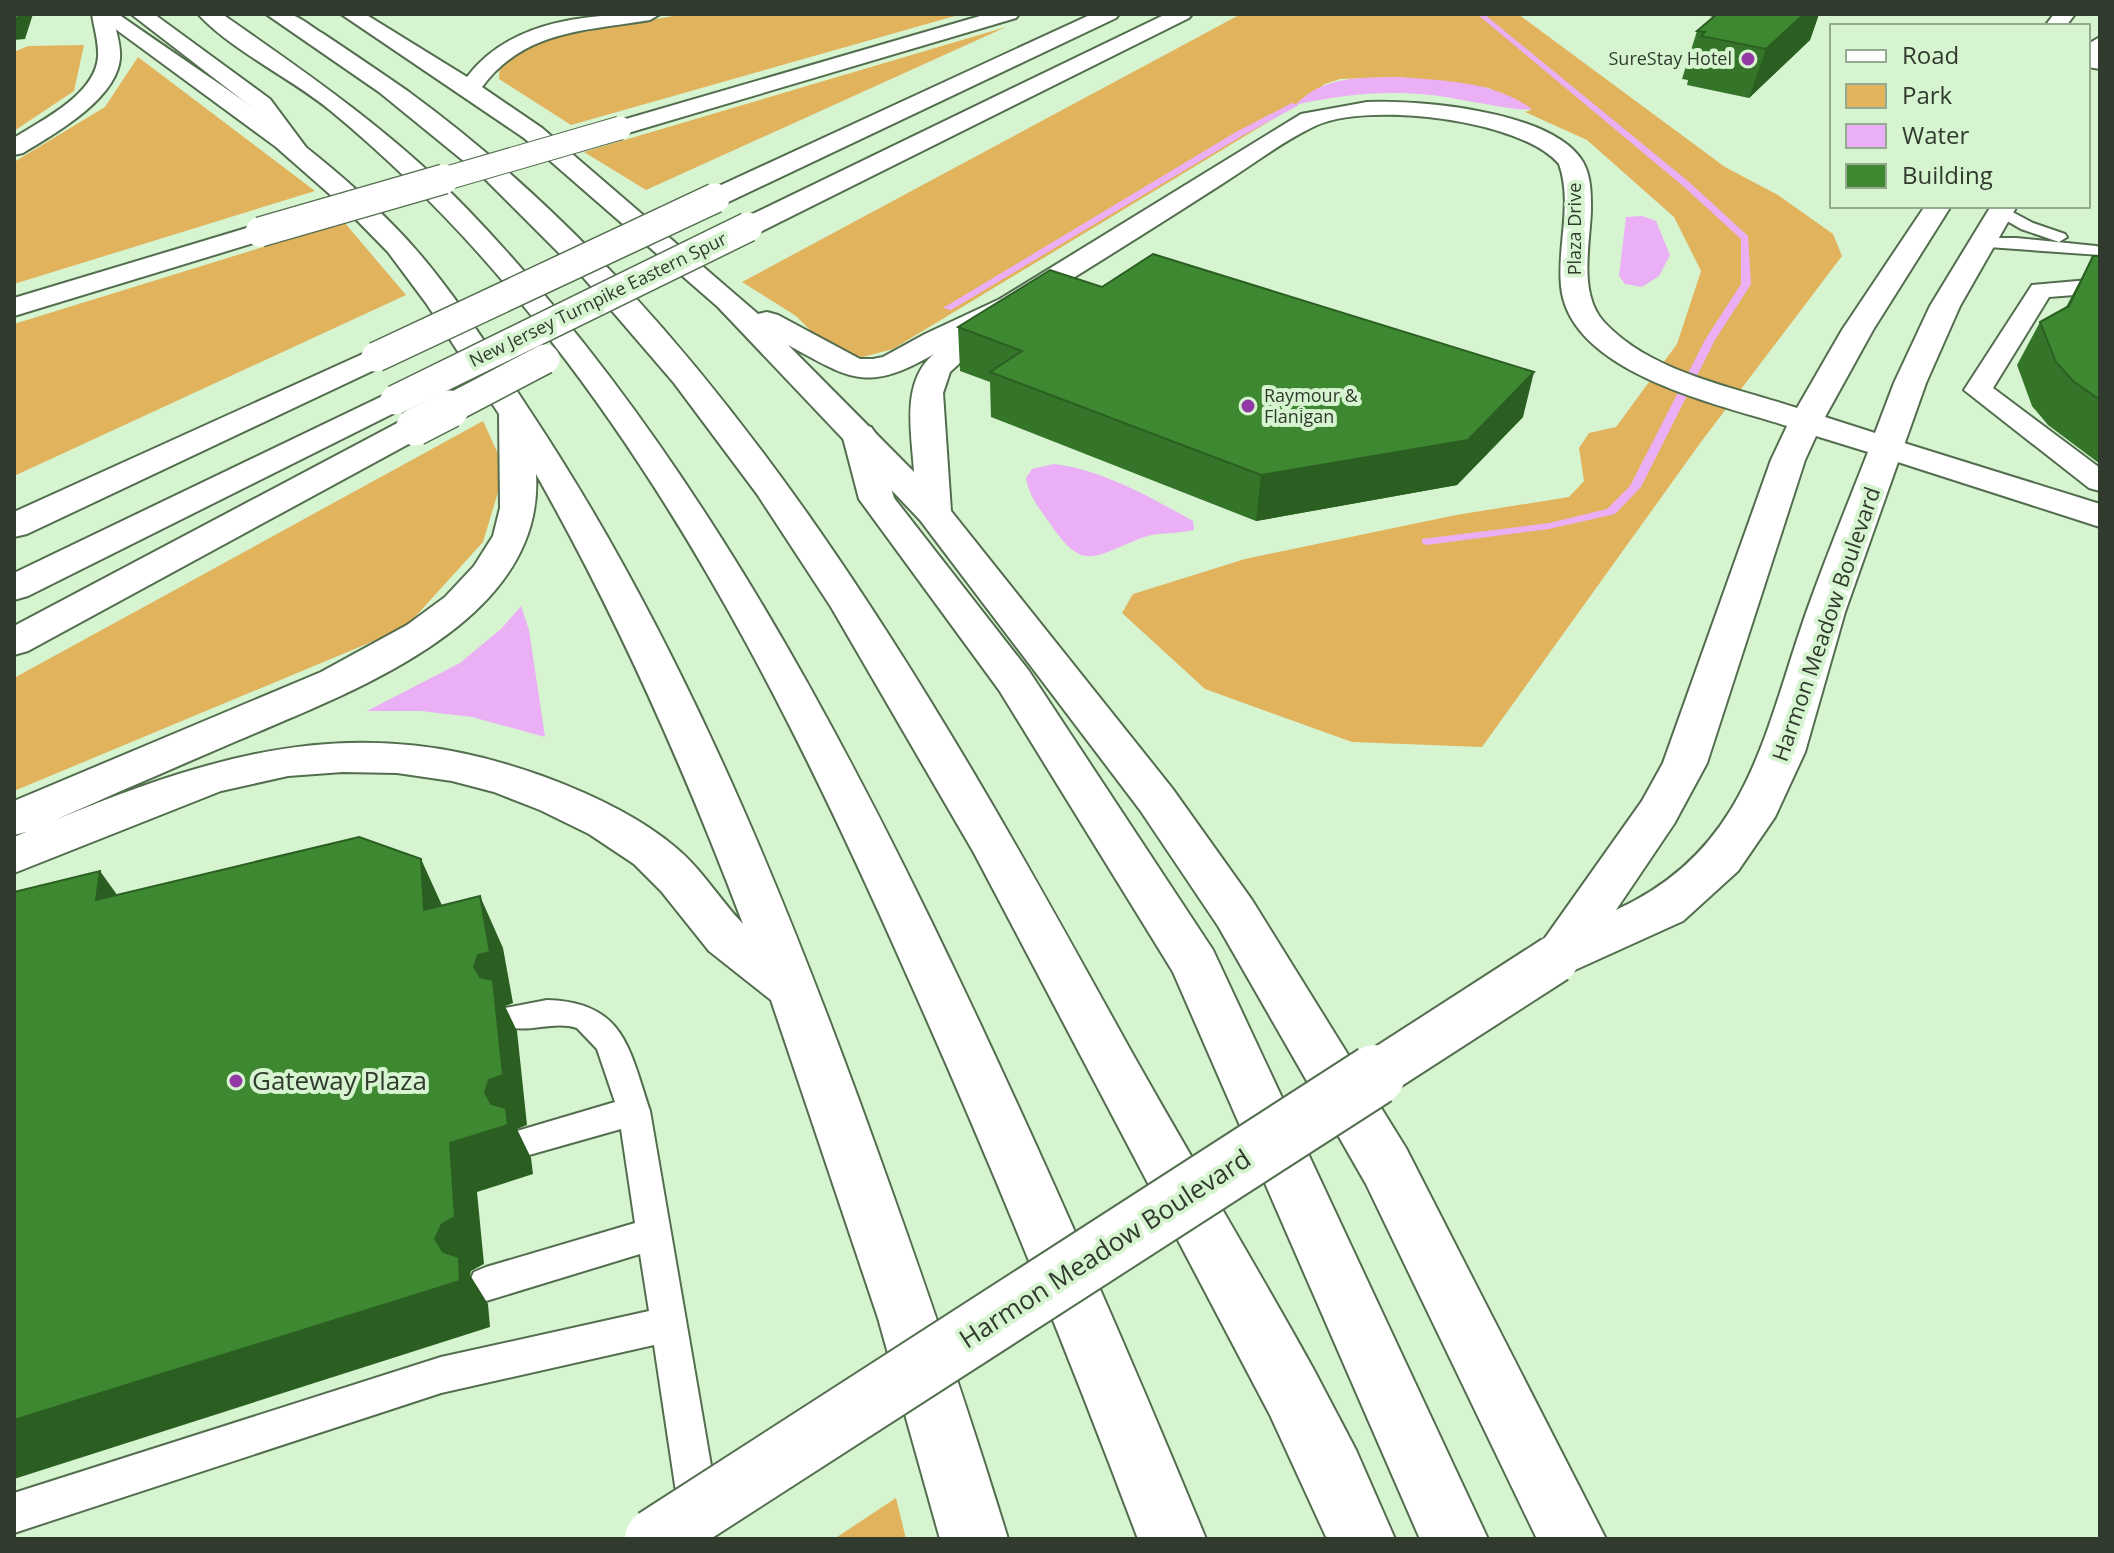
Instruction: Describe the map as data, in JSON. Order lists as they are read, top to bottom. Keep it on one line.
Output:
{"streets":{"main road":["Plaza Drive","New Jersey Turnpike Eastern Spur","Harmon Meadow Boulevard"]},"crossings":[["Plaza Drive","Harmon Meadow Boulevard"]],"places":["SureStay Hotel","Raymour & Flanigan","Gateway Plaza"],"legend":["Road","Park","Water","Building"]}
